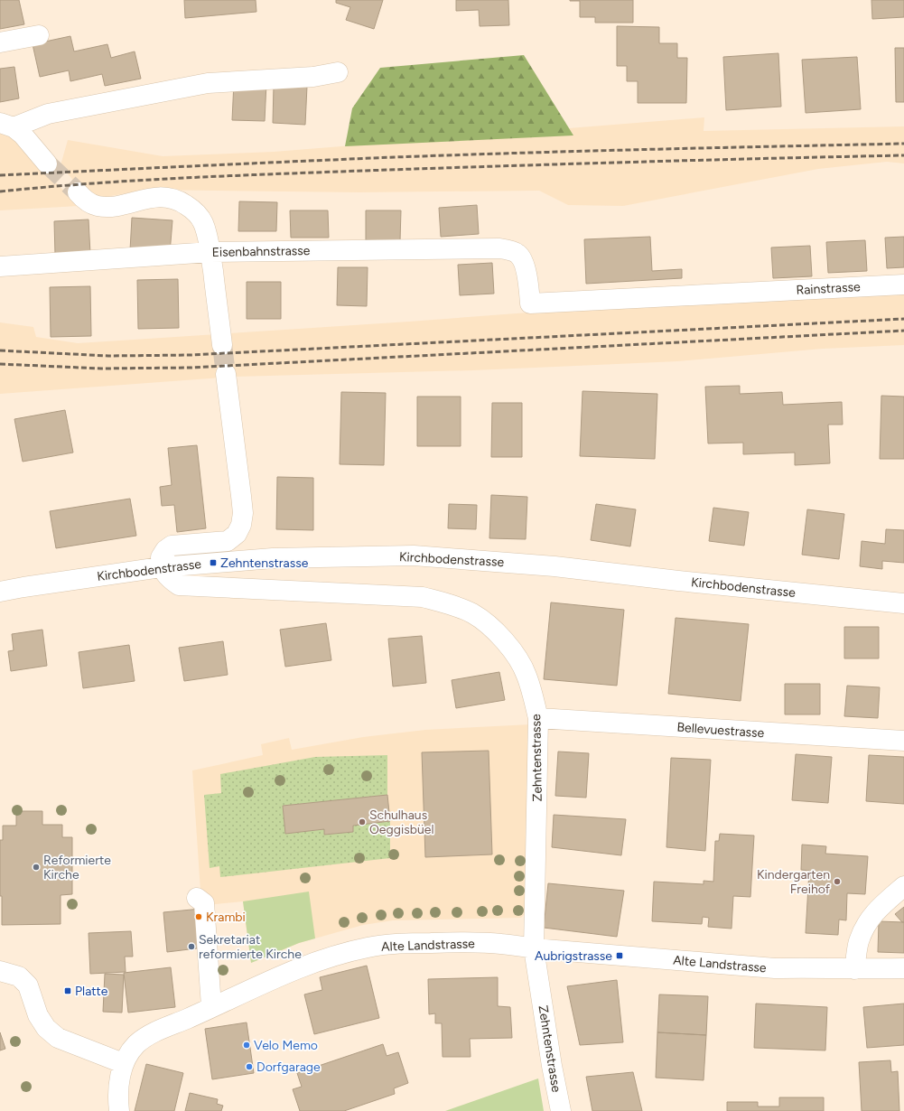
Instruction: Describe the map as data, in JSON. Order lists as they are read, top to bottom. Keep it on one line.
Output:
{"streets":{"street":["Eisenbahnstrasse","Rainstrasse","Kirchbodenstrasse","Bellevuestrasse","Zehntenstrasse","Alte Landstrasse"]},"crossings":[["Eisenbahnstrasse","Rainstrasse"],["Kirchbodenstrasse","Zehntenstrasse"],["Bellevuestrasse","Zehntenstrasse"],["Zehntenstrasse","Alte Landstrasse"]],"places":{"transit":["Zehntenstrasse","Aubrigstrasse","Platte"],"other":["Schulhaus Oeggisbüel","Reformierte Kirche","Kindergarten Freihof","Krambi","Sekretariat reformierte Kirche","Velo Memo","Dorfgarage"]}}
